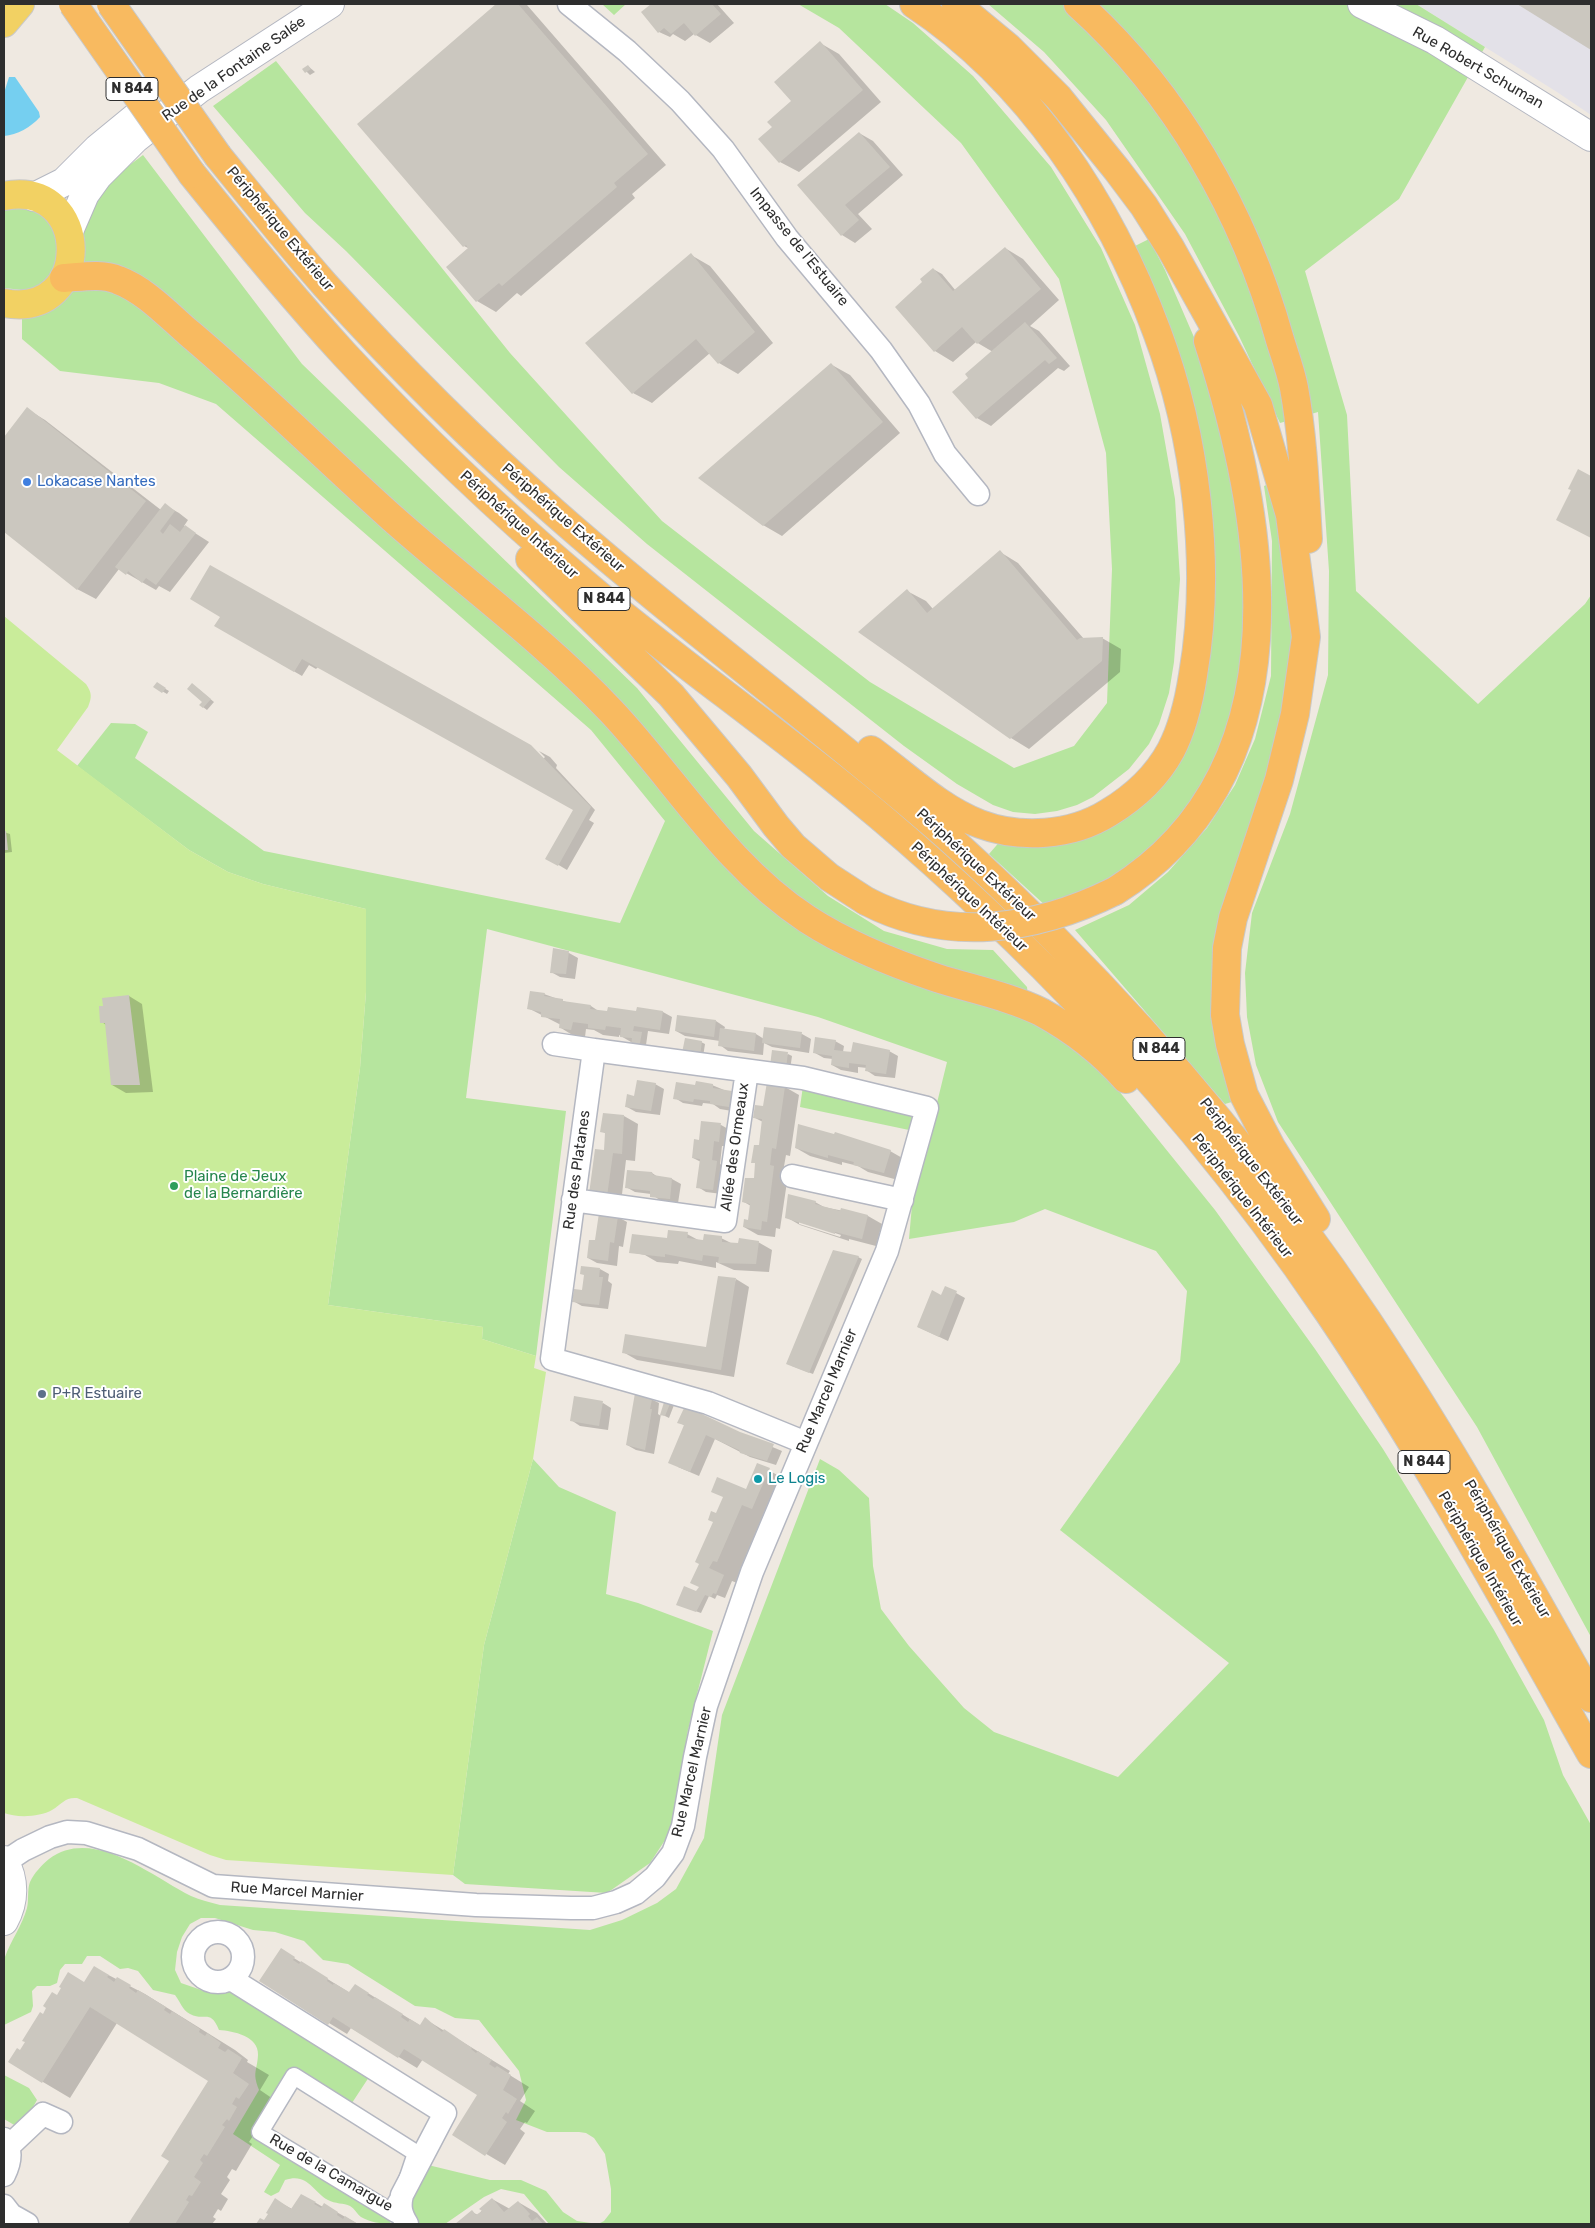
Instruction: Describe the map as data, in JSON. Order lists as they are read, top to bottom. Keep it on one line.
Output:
{"streets":{"highway":["N 844","Périphérique Extérieur","Périphérique Intérieur"],"street":["Rue Robert Schuman","Rue de la Fontaine Salée","Impasse de l'Estuaire","Allée des Ormeaux","Rue des Platanes","Rue Marcel Marnier","Rue de la Camargue"]},"crossings":[["Allée des Ormeaux","Rue des Platanes"],["Allée des Ormeaux","Rue Marcel Marnier"],["Rue des Platanes","Rue Marcel Marnier"]],"places":["Lokacase Nantes","Plaine de Jeux de la Bernardière","P+R Estuaire","Le Logis"]}
